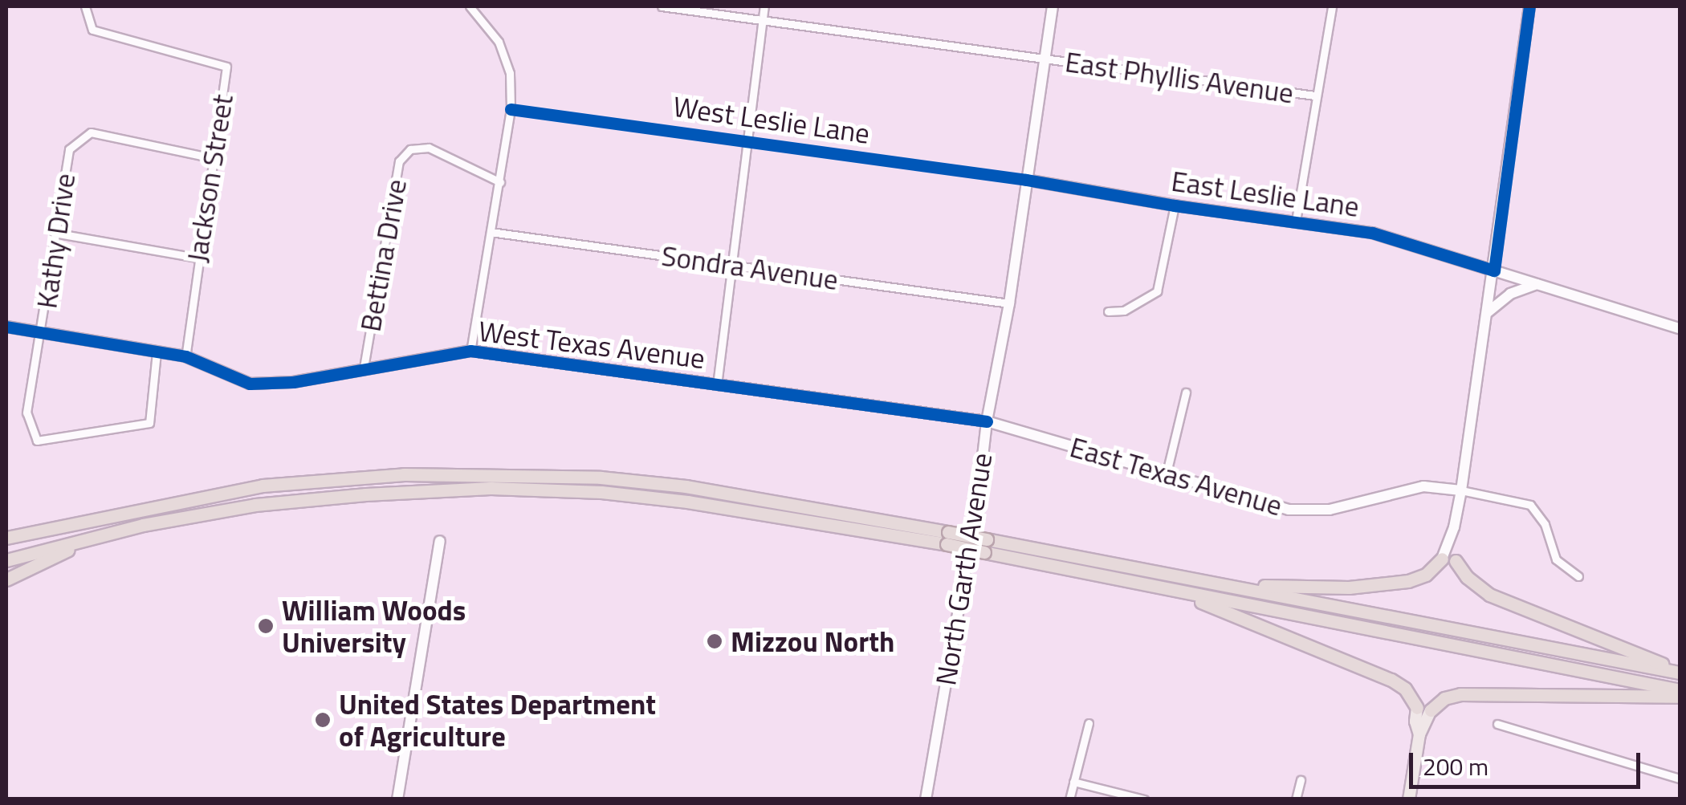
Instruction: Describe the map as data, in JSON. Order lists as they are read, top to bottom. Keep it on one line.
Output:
{"streets":{"street":["East Phyllis Avenue","West Leslie Lane","Jackson Street","East Leslie Lane","Kathy Drive","Bettina Drive","Sondra Avenue","West Texas Avenue","East Texas Avenue","North Garth Avenue"]},"crossings":[["East Phyllis Avenue","North Garth Avenue"],["West Leslie Lane","East Leslie Lane"],["West Leslie Lane","North Garth Avenue"],["Jackson Street","Kathy Drive"],["Jackson Street","West Texas Avenue"],["East Leslie Lane","North Garth Avenue"],["Kathy Drive","West Texas Avenue"],["Bettina Drive","West Texas Avenue"],["Sondra Avenue","North Garth Avenue"],["West Texas Avenue","East Texas Avenue"],["West Texas Avenue","North Garth Avenue"],["East Texas Avenue","North Garth Avenue"]],"places":["William Woods University","Mizzou North","United States Department of Agriculture"],"scale_bar":"200 m"}
